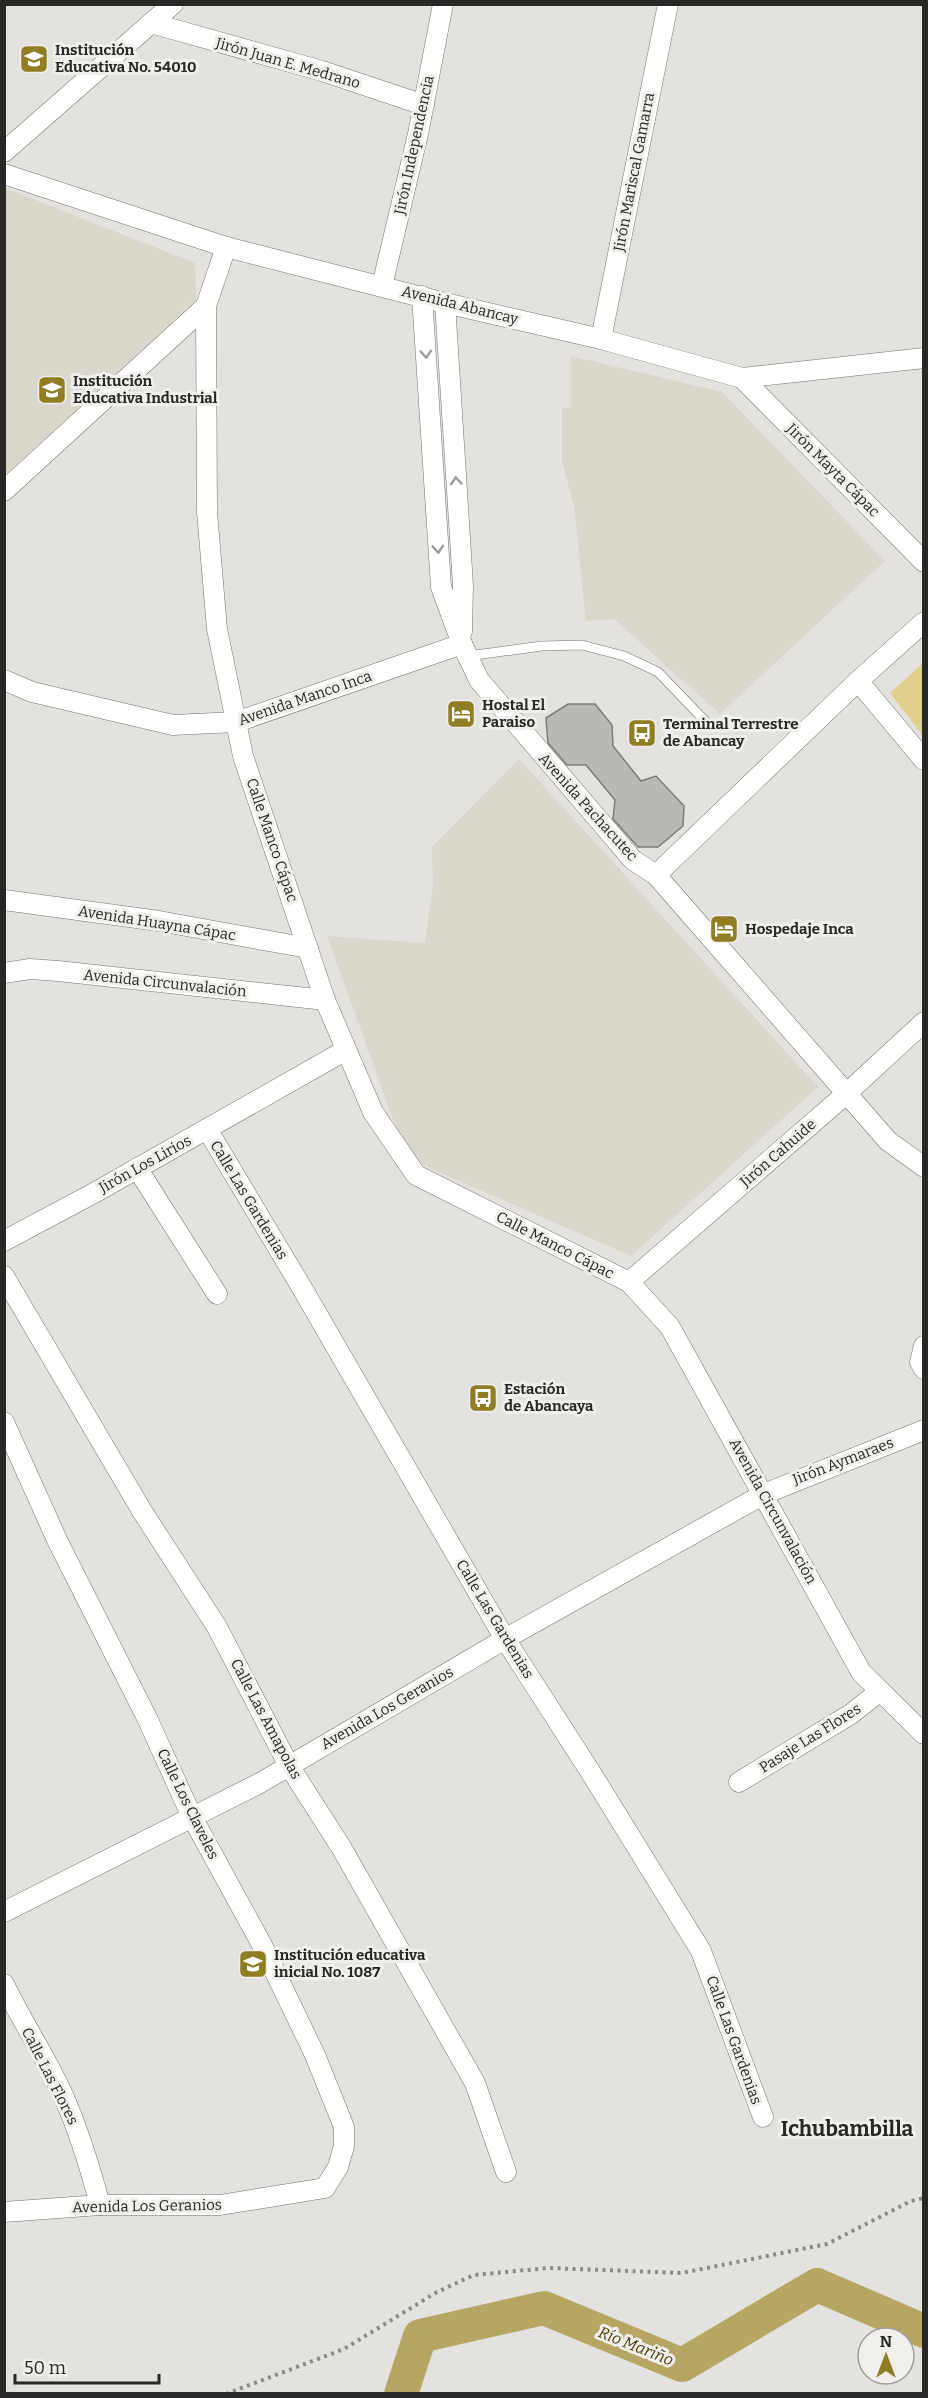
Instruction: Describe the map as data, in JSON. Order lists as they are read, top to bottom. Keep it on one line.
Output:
{"streets":{"street":["Jirón Juan E. Medrano","Jirón Independencia","Jirón Mariscal Gamarra","Avenida Abancay","Jirón Mayta Cápac","Avenida Manco Inca","Avenida Pachacutec","Calle Manco Cápac","Avenida Huayna Cápac","Avenida Circunvalación","Jirón Cahuide","Jirón Los Lirios","Calle Las Gardenias","Jirón Aymaraes","Avenida Los Geranios","Calle Las Amapolas","Pasaje Las Flores","Calle Los Claveles","Calle Las Flores"]},"crossings":[["Jirón Juan E. Medrano","Jirón Independencia"],["Jirón Independencia","Avenida Abancay"],["Jirón Mariscal Gamarra","Avenida Abancay"],["Avenida Abancay","Jirón Mayta Cápac"],["Avenida Abancay","Avenida Pachacutec"],["Avenida Abancay","Calle Manco Cápac"],["Avenida Manco Inca","Avenida Pachacutec"],["Avenida Manco Inca","Calle Manco Cápac"],["Avenida Pachacutec","Jirón Cahuide"],["Calle Manco Cápac","Avenida Huayna Cápac"],["Calle Manco Cápac","Avenida Circunvalación"],["Calle Manco Cápac","Jirón Cahuide"],["Calle Manco Cápac","Jirón Los Lirios"],["Avenida Circunvalación","Jirón Cahuide"],["Avenida Circunvalación","Jirón Aymaraes"],["Avenida Circunvalación","Avenida Los Geranios"],["Avenida Circunvalación","Pasaje Las Flores"],["Jirón Los Lirios","Calle Las Gardenias"],["Calle Las Gardenias","Avenida Los Geranios"],["Jirón Aymaraes","Avenida Los Geranios"],["Avenida Los Geranios","Calle Las Amapolas"],["Avenida Los Geranios","Calle Los Claveles"],["Avenida Los Geranios","Calle Las Flores"]],"districts":["Ichubambilla"],"water":["Río Mariño"],"places":{"school or university":["Institución Educativa No. 54010","Institución Educativa Industrial","Institución educativa inicial No. 1087"],"hotel":["Hostal El Paraiso","Hospedaje Inca"],"bus stop":["Terminal Terrestre de Abancay","Estación de Abancaya"]},"scale_bar":"50 m","north":"top"}
